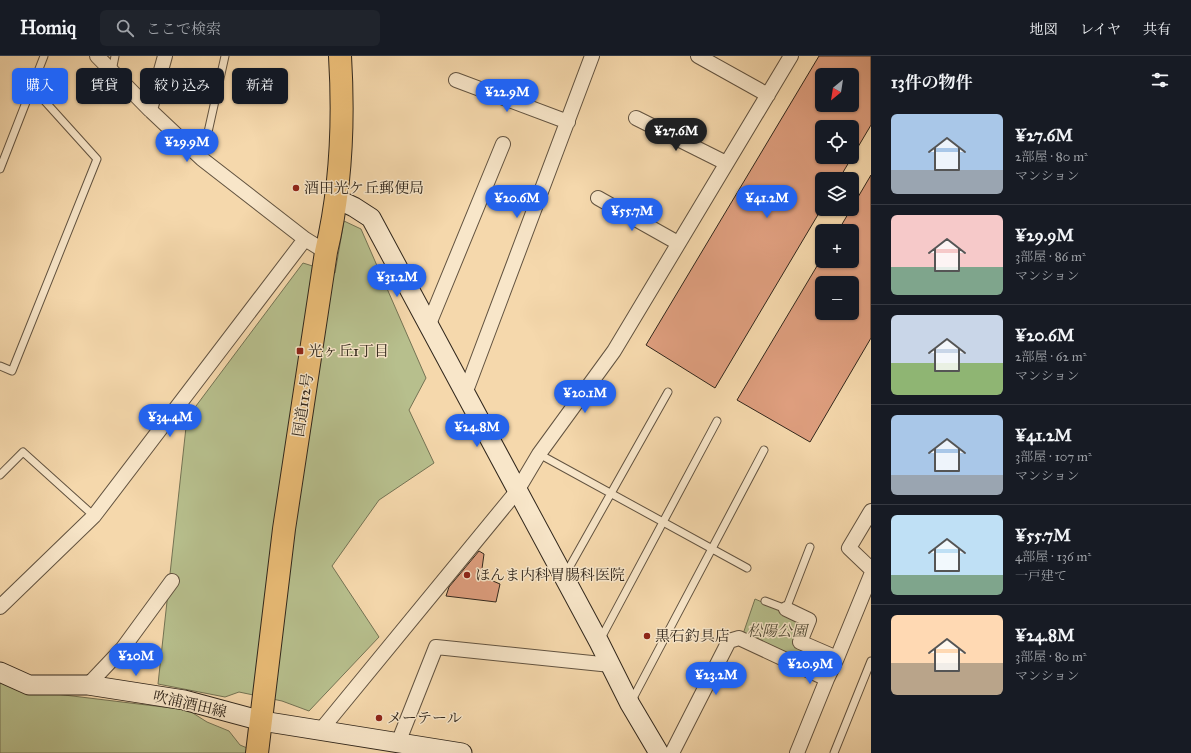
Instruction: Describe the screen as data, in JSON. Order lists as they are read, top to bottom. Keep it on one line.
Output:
{"streets":{"highway":["国道112号"],"street":["吹浦酒田線"]},"crossings":[["国道112号","吹浦酒田線"]],"parks":["松陽公園"],"places":{"other":["酒田光ケ丘郵便局","ほんま内科胃腸科医院","黒石釣具店","メーテール"],"transit":["光ヶ丘1丁目"]},"north":"bottom left","page":{"header":"Homiq","search":"ここで検索","nav":["地図","レイヤ","共有"],"heading":"13件の物件","map_buttons":["+","−"],"chip":["購入","賃貸","絞り込み","新着"],"price":["¥22.9M","¥27.6M","¥29.9M","¥20.6M","¥41.2M","¥55.7M","¥31.2M","¥20.1M","¥34.4M","¥24.8M","¥20M","¥20.9M","¥23.2M"],"list":[{"name":"¥27.6M","note":"2部屋 · 80 m² · マンション"},{"name":"¥29.9M","note":"3部屋 · 86 m² · マンション"},{"name":"¥20.6M","note":"2部屋 · 62 m² · マンション"},{"name":"¥41.2M","note":"3部屋 · 107 m² · マンション"},{"name":"¥55.7M","note":"4部屋 · 136 m² · 一戸建て"},{"name":"¥24.8M","note":"3部屋 · 80 m² · マンション"}]}}
